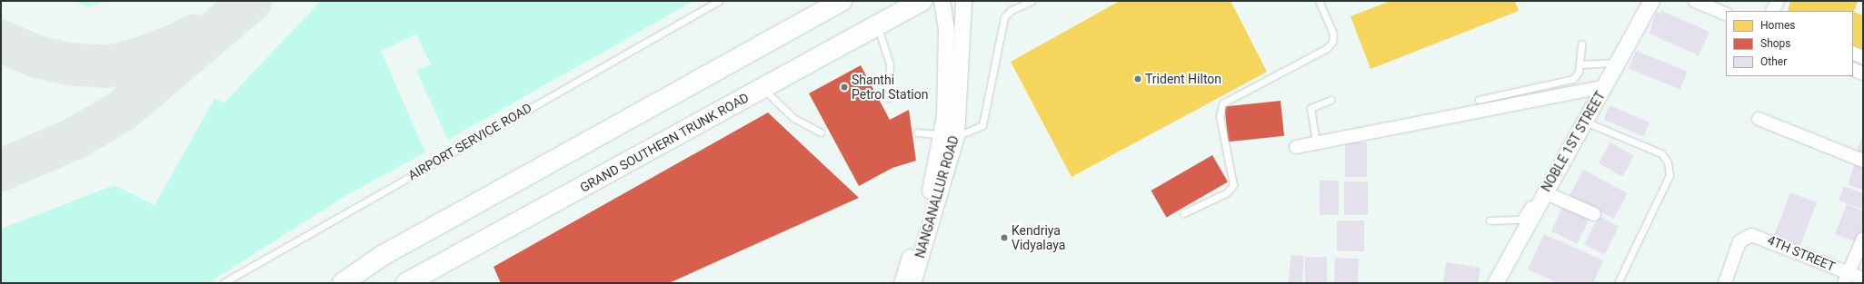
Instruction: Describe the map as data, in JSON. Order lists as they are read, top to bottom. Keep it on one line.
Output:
{"streets":{"main road":["GRAND SOUTHERN TRUNK ROAD"],"street":["NOBLE 1ST STREET","NANGANALLUR ROAD","4TH STREET"],"lane":["AIRPORT SERVICE ROAD"]},"places":["Trident Hilton","Shanthi Petrol Station","Kendriya Vidyalaya"],"legend":["Homes","Shops","Other"]}
